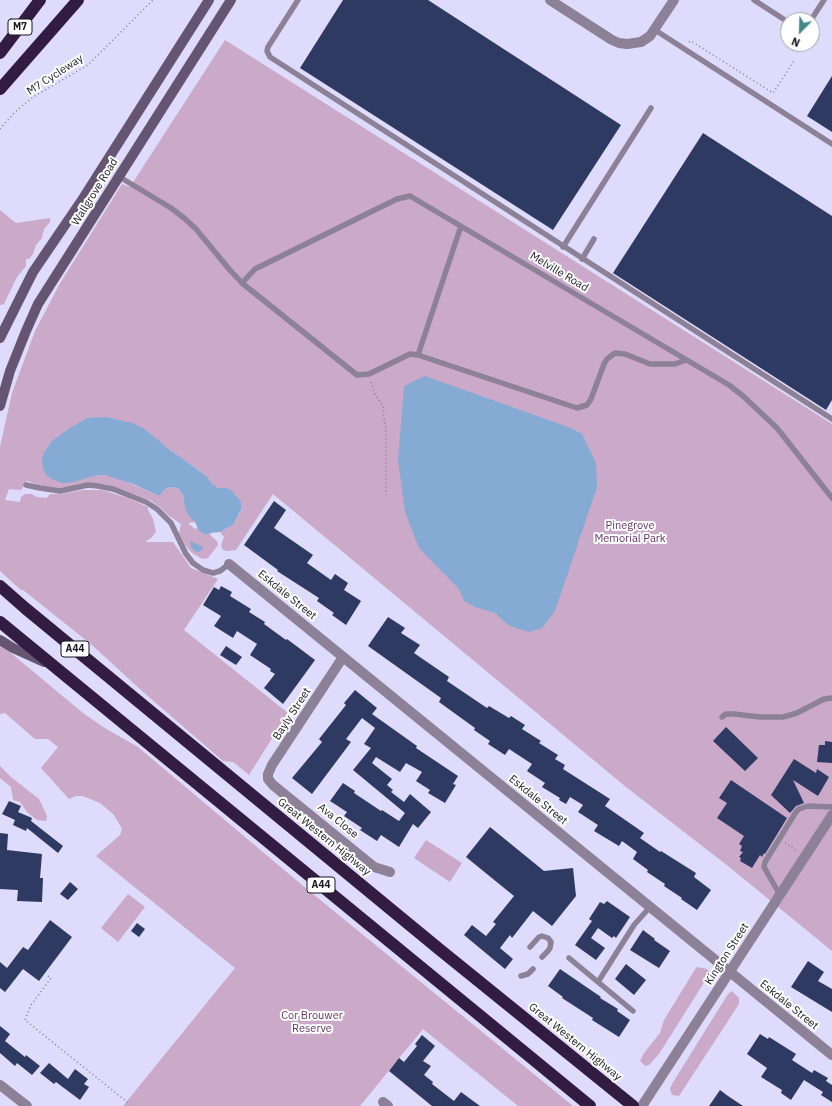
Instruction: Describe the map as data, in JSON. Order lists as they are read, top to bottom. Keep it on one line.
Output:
{"streets":{"highway":["M7","A44","Great Western Highway"],"main road":["Wallgrove Road"],"street":["Eskdale Street","Bayly Street","Ava Close","Kington Street"],"lane":["Melville Road"],"path":["M7 Cycleway"]},"crossings":[["Eskdale Street","Bayly Street"],["Eskdale Street","Kington Street"],["Bayly Street","Ava Close"]],"parks":["Pinegrove Memorial Park","Cor Brouwer Reserve"],"north":"bottom left"}
